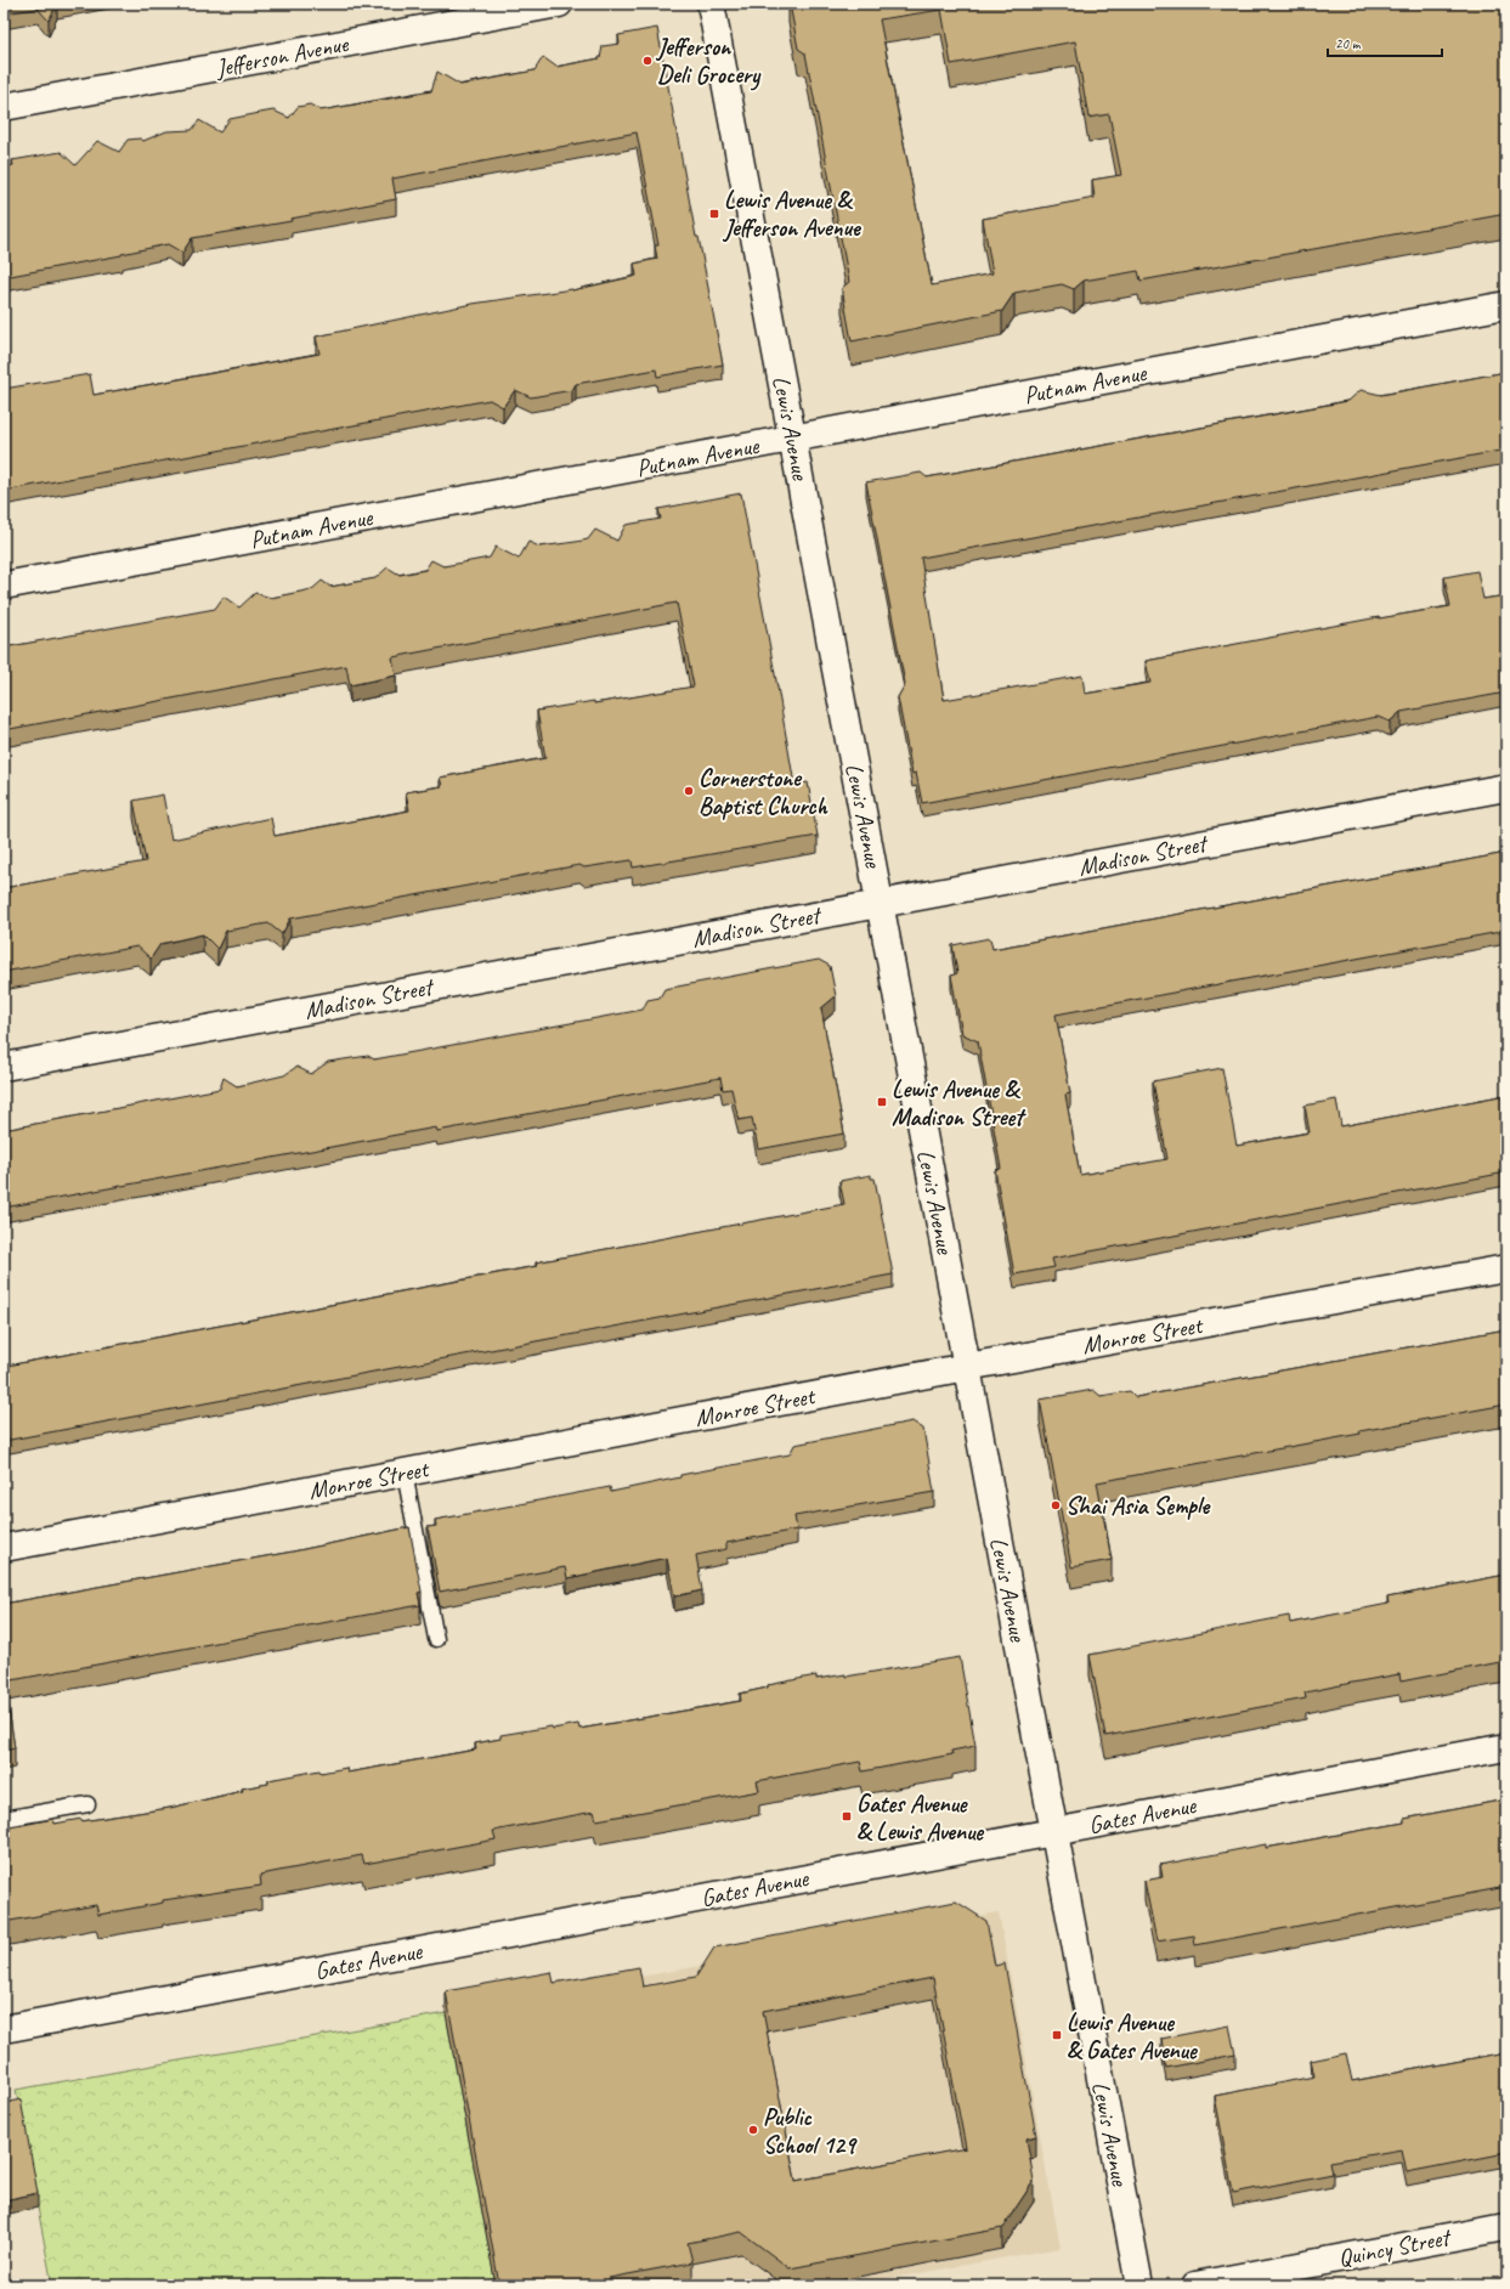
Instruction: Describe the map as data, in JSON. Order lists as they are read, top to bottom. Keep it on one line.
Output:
{"streets":{"street":["Jefferson Avenue","Putnam Avenue","Lewis Avenue","Madison Street","Monroe Street","Gates Avenue","Quincy Street"]},"crossings":[["Putnam Avenue","Lewis Avenue"],["Lewis Avenue","Madison Street"],["Lewis Avenue","Monroe Street"],["Lewis Avenue","Gates Avenue"]],"places":{"other":["Jefferson Deli Grocery","Cornerstone Baptist Church","Shai Asia Semple","Public School 129"],"transit":["Lewis Avenue & Jefferson Avenue","Lewis Avenue & Madison Street","Gates Avenue & Lewis Avenue","Lewis Avenue & Gates Avenue"]},"scale_bar":"20 m"}
